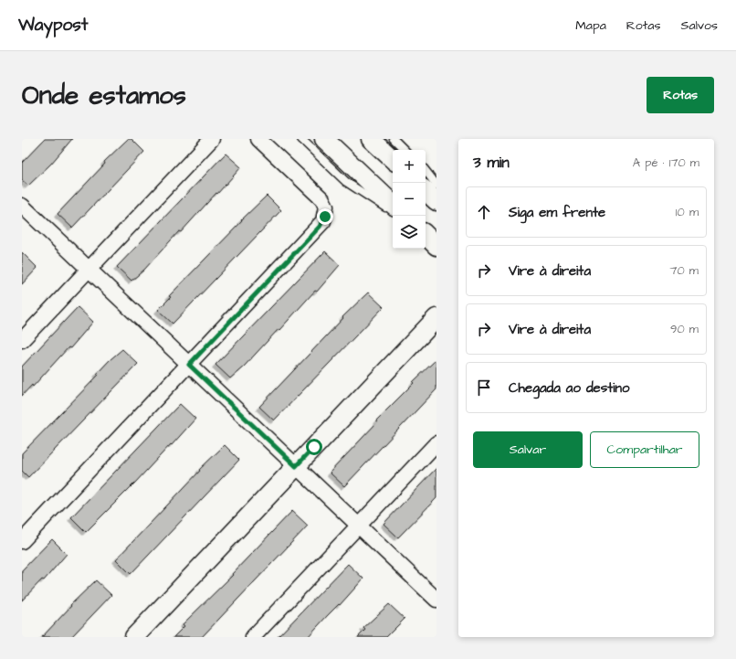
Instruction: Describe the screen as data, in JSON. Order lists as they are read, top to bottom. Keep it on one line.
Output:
{"page":{"header":"Waypost","nav":["Mapa","Rotas","Salvos"],"buttons":["Rotas",["Salvar","Compartilhar"]],"title":"Onde estamos","heading":["3 min","A pé · 170 m"],"map_buttons":["+","−"],"list":[["Siga em frente","10 m"],["Vire à direita","70 m"],["Vire à direita","90 m"],"Chegada ao destino"]}}
